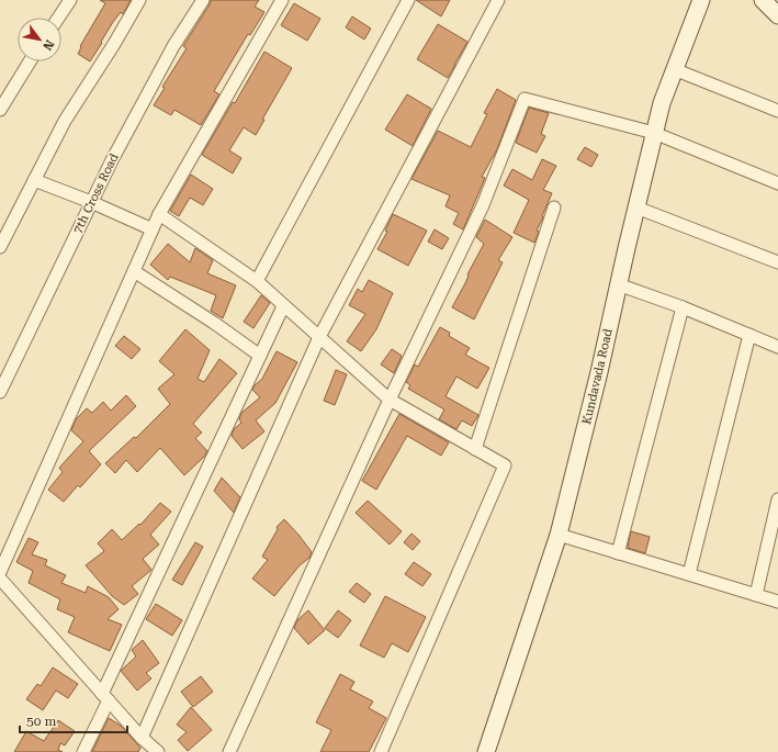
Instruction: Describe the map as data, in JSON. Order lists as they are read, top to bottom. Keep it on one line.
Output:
{"streets":{"street":["7th Cross Road","Kundavada Road"]},"scale_bar":"50 m","north":"bottom right"}
